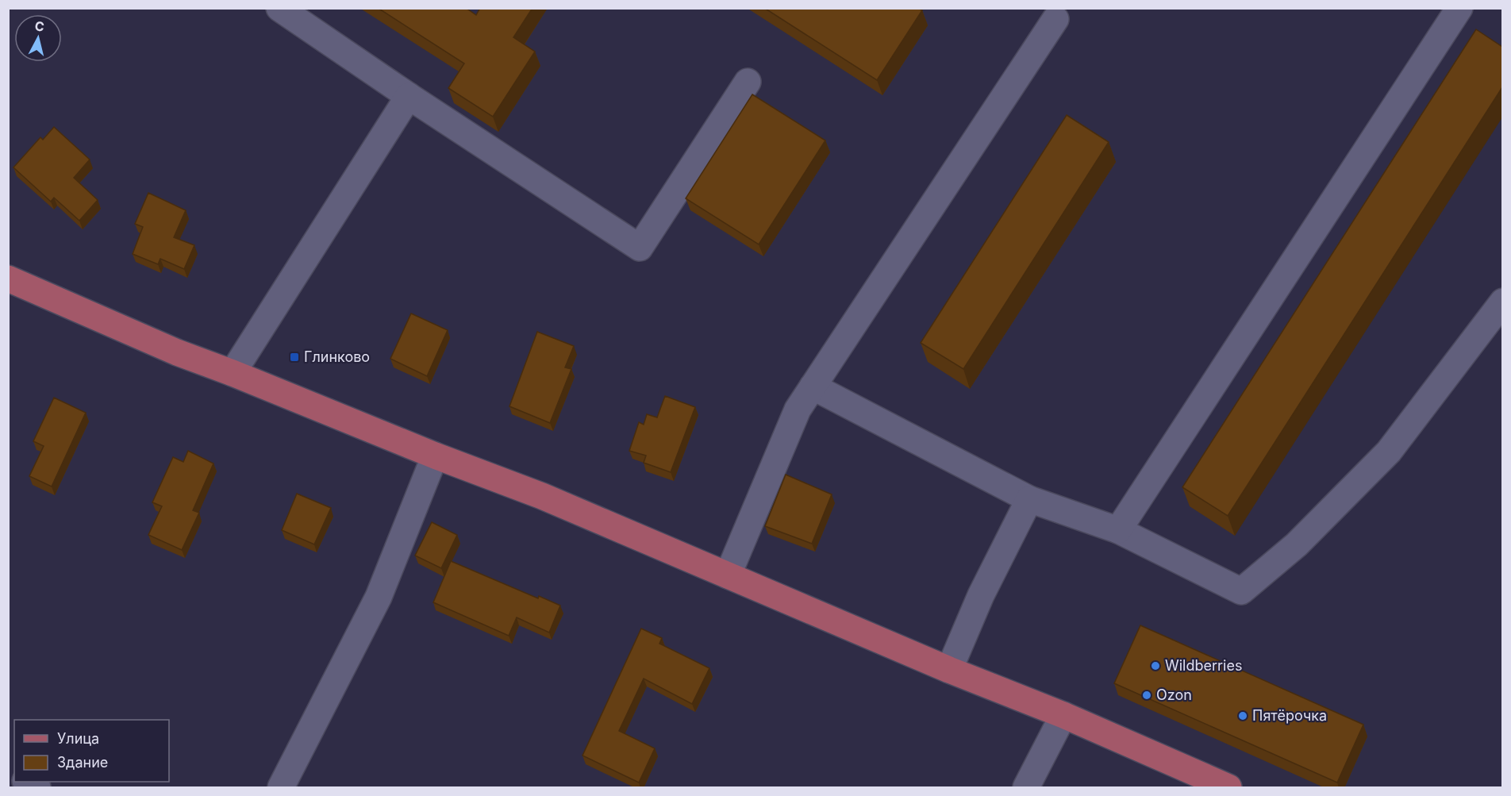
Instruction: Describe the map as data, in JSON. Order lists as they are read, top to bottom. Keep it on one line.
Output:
{"places":{"transit":["Глинково"],"other":["Wildberries","Ozon","Пятёрочка"]},"legend":["Улица","Здание"],"north":"top"}
